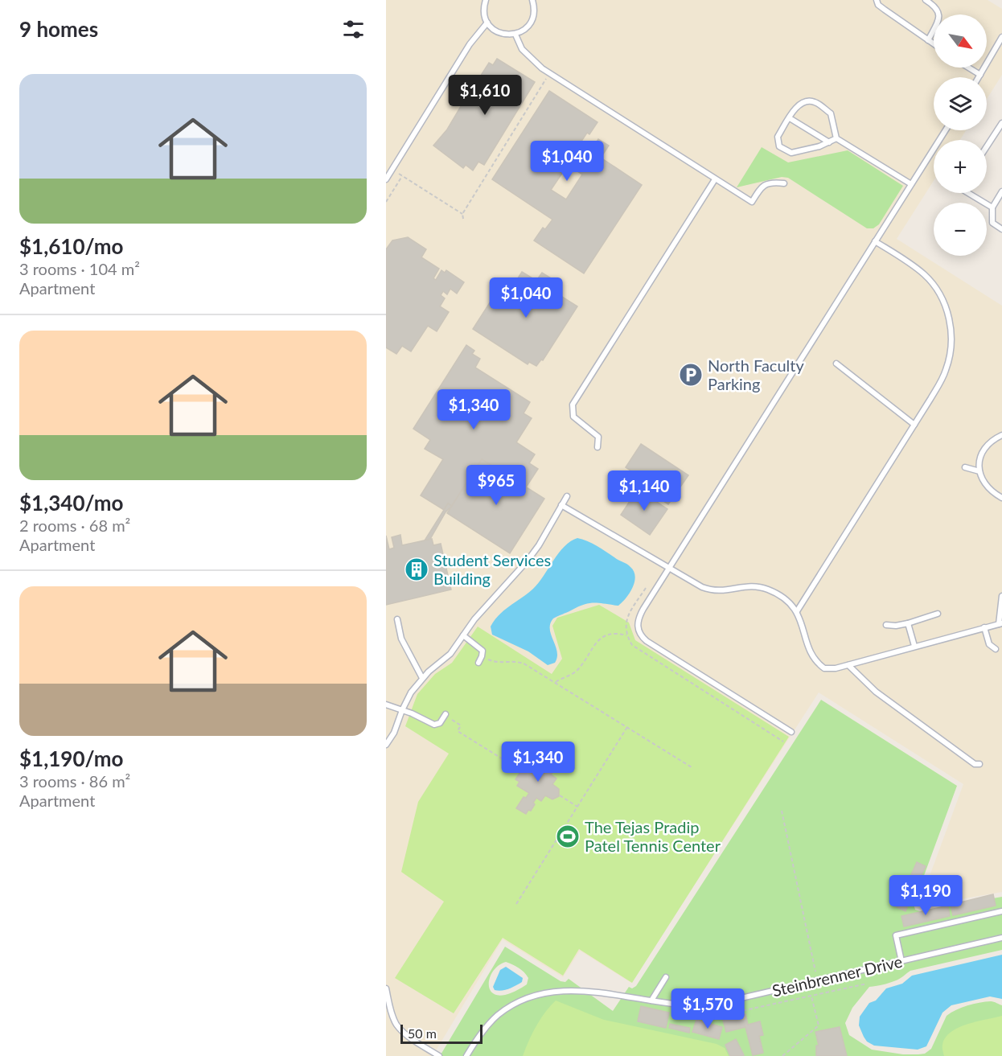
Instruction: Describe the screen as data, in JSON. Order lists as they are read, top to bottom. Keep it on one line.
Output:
{"streets":{"lane":["Steinbrenner Drive"]},"places":{"parking":["North Faculty Parking"],"building":["Student Services Building"],"sports":["The Tejas Pradip Patel Tennis Center"]},"scale_bar":"50 m","north":"bottom right","page":{"heading":"9 homes","map_buttons":["+","−"],"list":[{"name":"$1,610/mo","note":"3 rooms · 104 m² · Apartment"},{"name":"$1,340/mo","note":"2 rooms · 68 m² · Apartment"},{"name":"$1,190/mo","note":"3 rooms · 86 m² · Apartment"}],"price":["$1,610","$1,040","$1,040","$1,340","$965","$1,140","$1,340","$1,190","$1,570"],"scale":"50 m"}}
